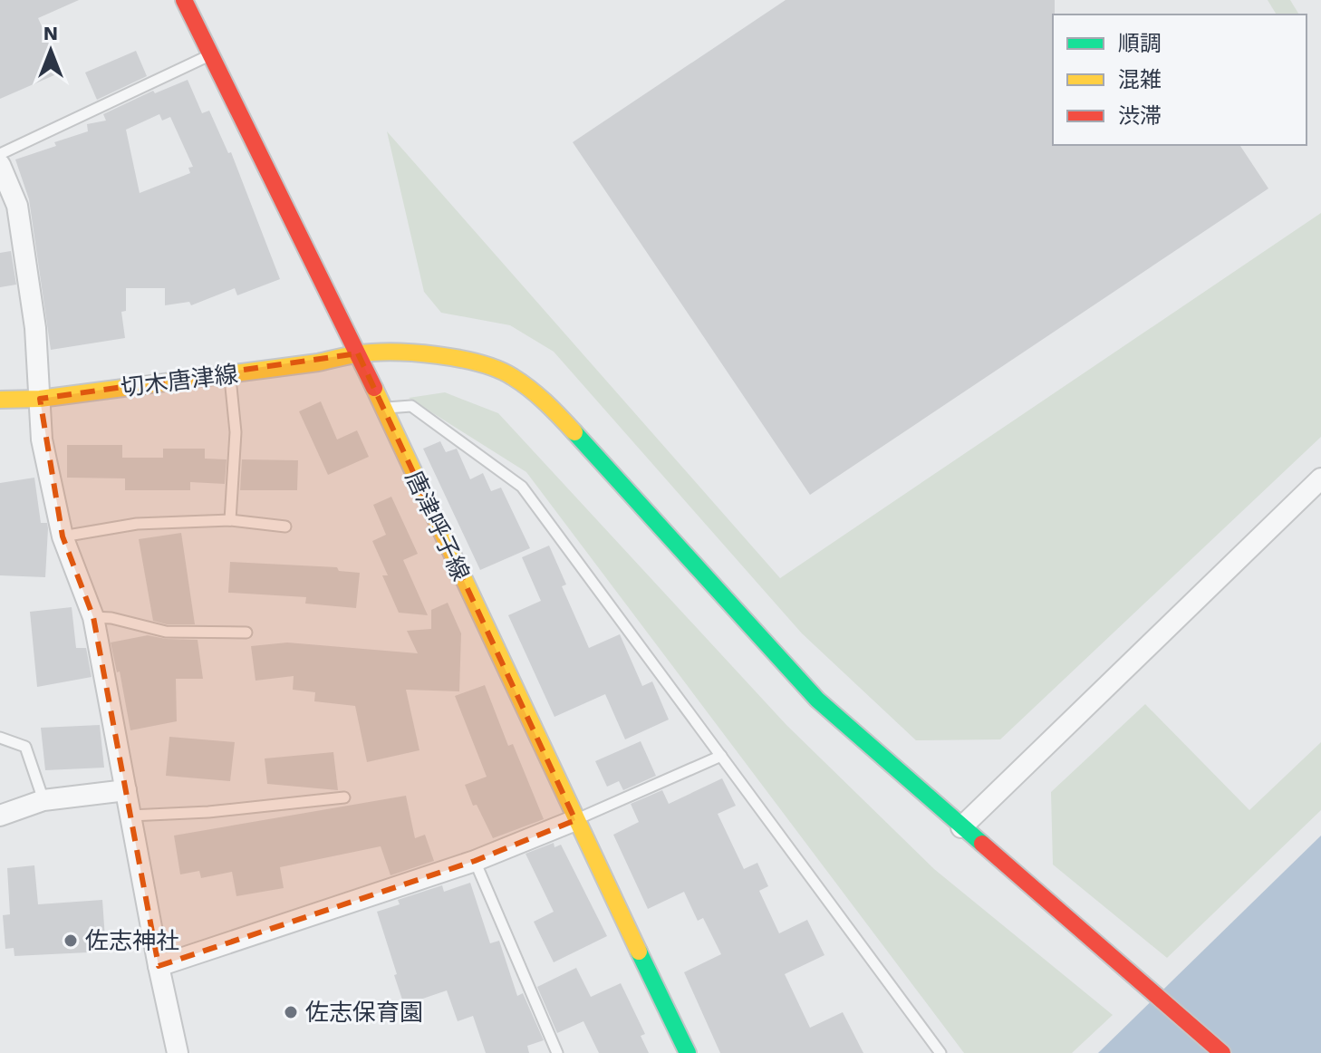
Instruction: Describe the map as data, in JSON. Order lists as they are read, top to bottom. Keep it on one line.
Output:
{"streets":{"main road":["切木唐津線","唐津呼子線"]},"crossings":[["切木唐津線","唐津呼子線"]],"places":["佐志神社","佐志保育園"],"legend":["順調","混雑","渋滞"],"north":"top"}
